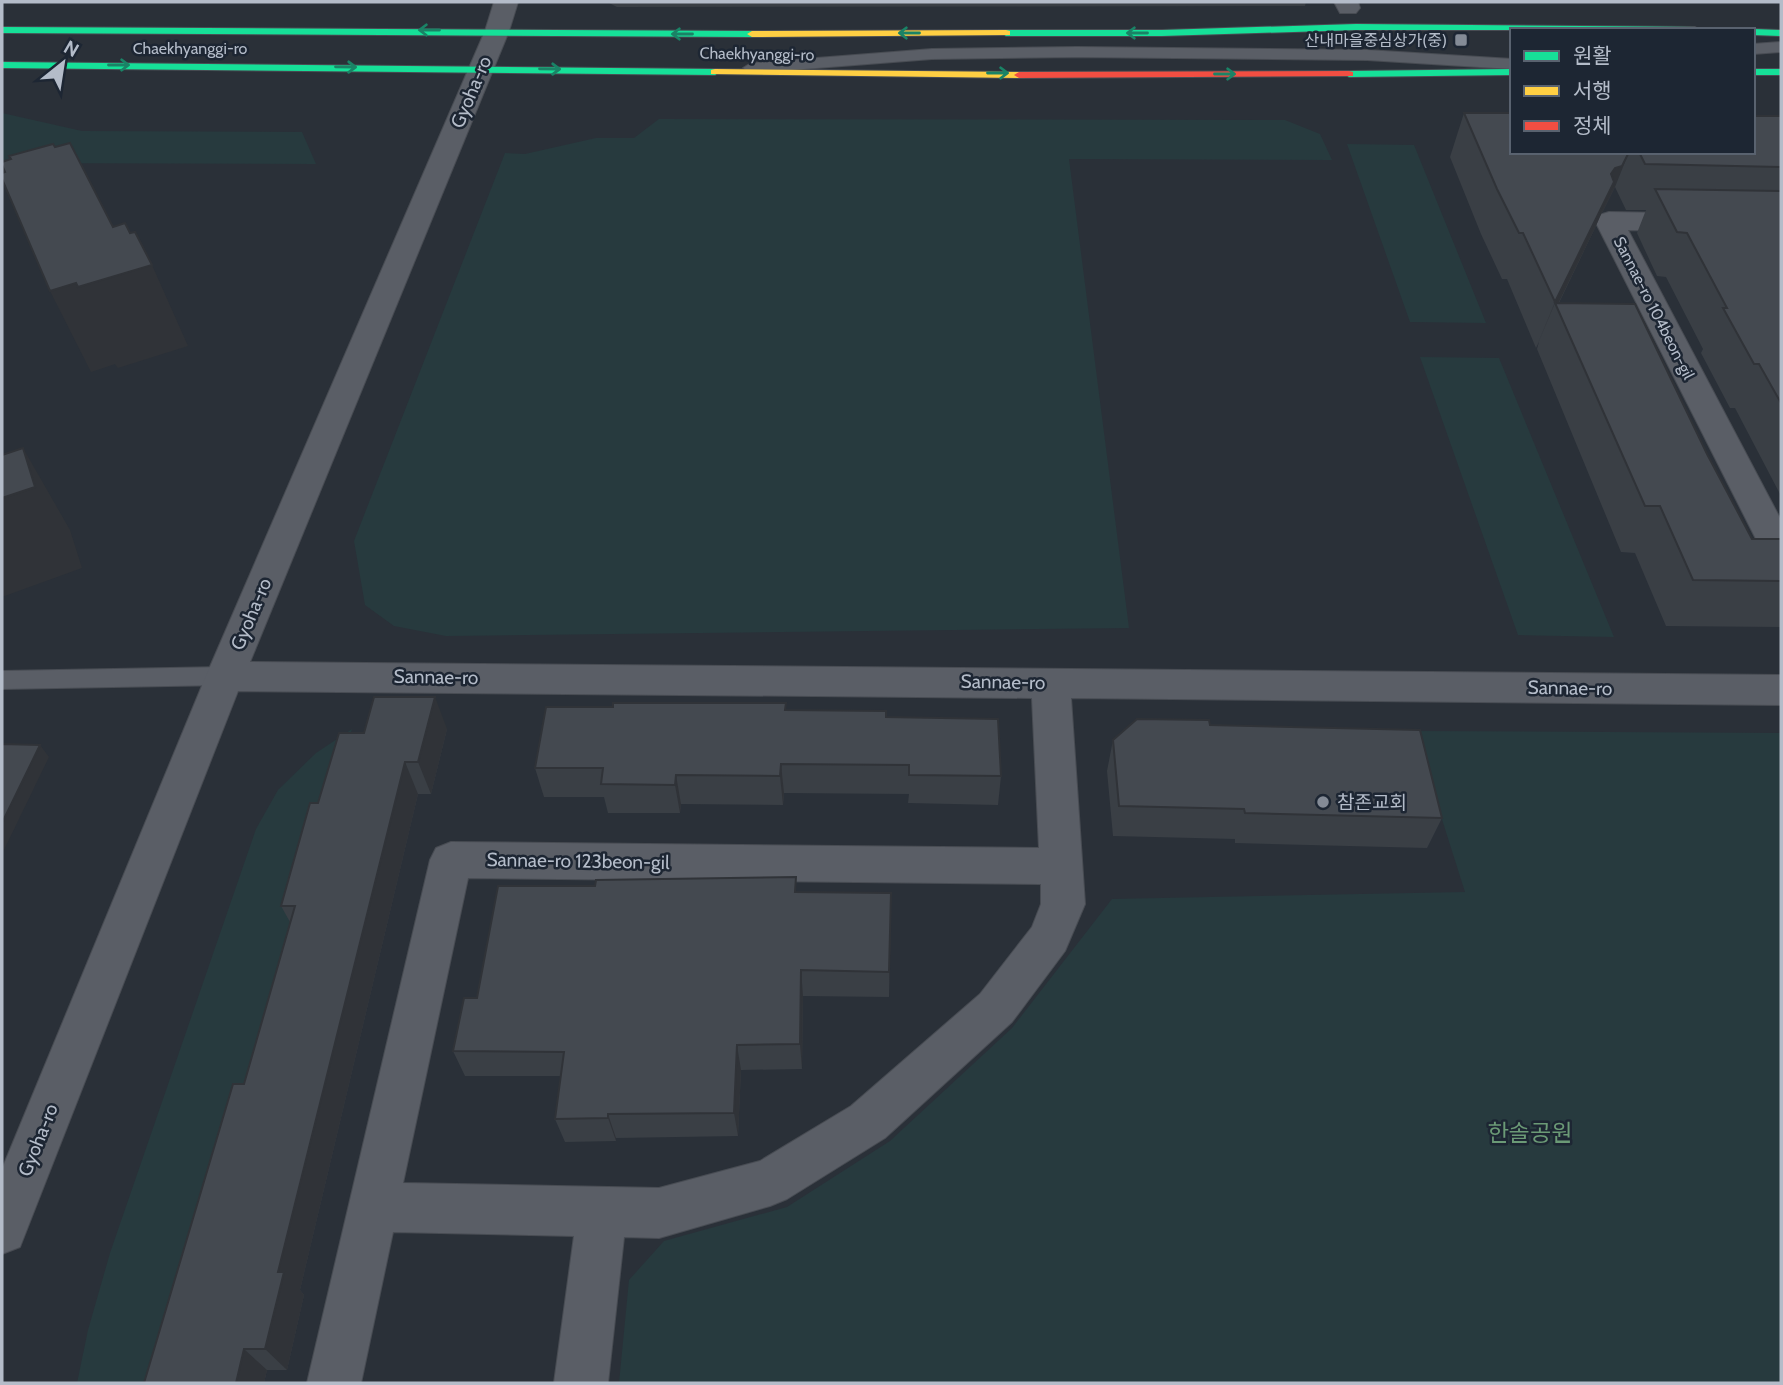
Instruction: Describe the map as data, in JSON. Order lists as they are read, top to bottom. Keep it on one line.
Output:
{"streets":{"main road":["Chaekhyanggi-ro"],"street":["Gyoha-ro","Sannae-ro 104beon-gil","Sannae-ro","Sannae-ro 123beon-gil"]},"crossings":[["Chaekhyanggi-ro","Gyoha-ro"],["Gyoha-ro","Sannae-ro"]],"parks":["한솔공원"],"places":{"transit":["산내마을중심상가(중)"],"other":["참존교회"]},"legend":["원활","서행","정체"],"north":"top right"}
